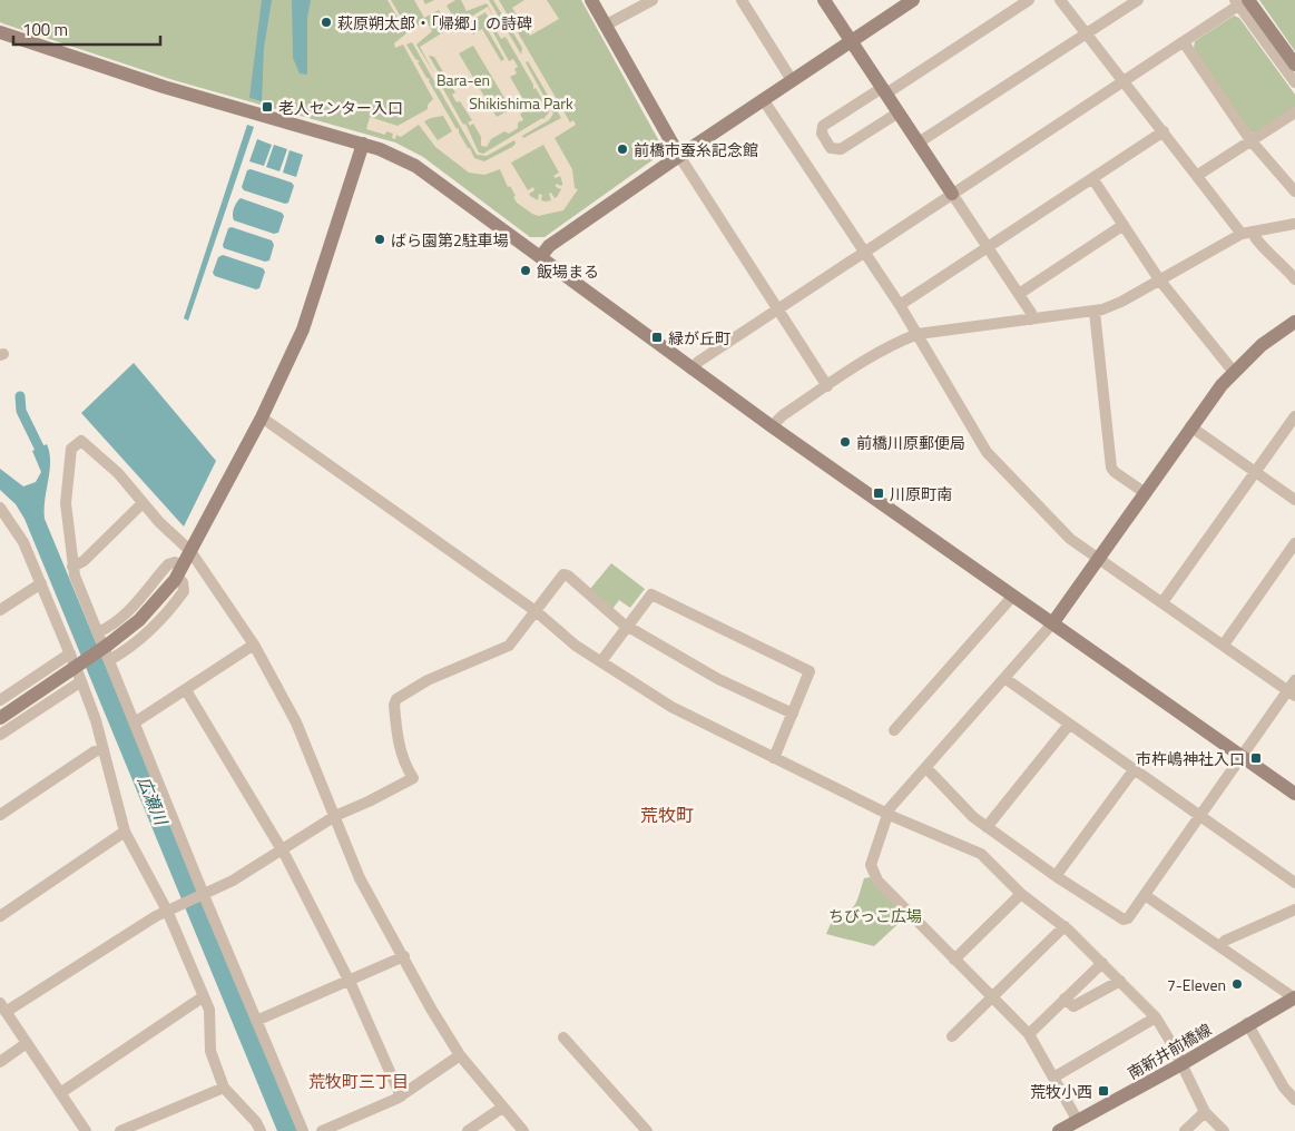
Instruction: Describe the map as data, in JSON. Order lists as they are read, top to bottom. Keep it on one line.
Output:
{"streets":{"street":["南新井前橋線"]},"districts":["荒牧町","荒牧町三丁目"],"water":["広瀬川"],"parks":["Bara-en","Shikishima Park","ちびっこ広場"],"places":{"other":["萩原朔太郎・「帰郷」の詩碑","前橋市蚕糸記念館","ばら園第2駐車場","飯場まる","前橋川原郵便局","7-Eleven"],"transit":["老人センター入口","緑が丘町","川原町南","市杵嶋神社入口","荒牧小西"]},"scale_bar":"100 m"}
